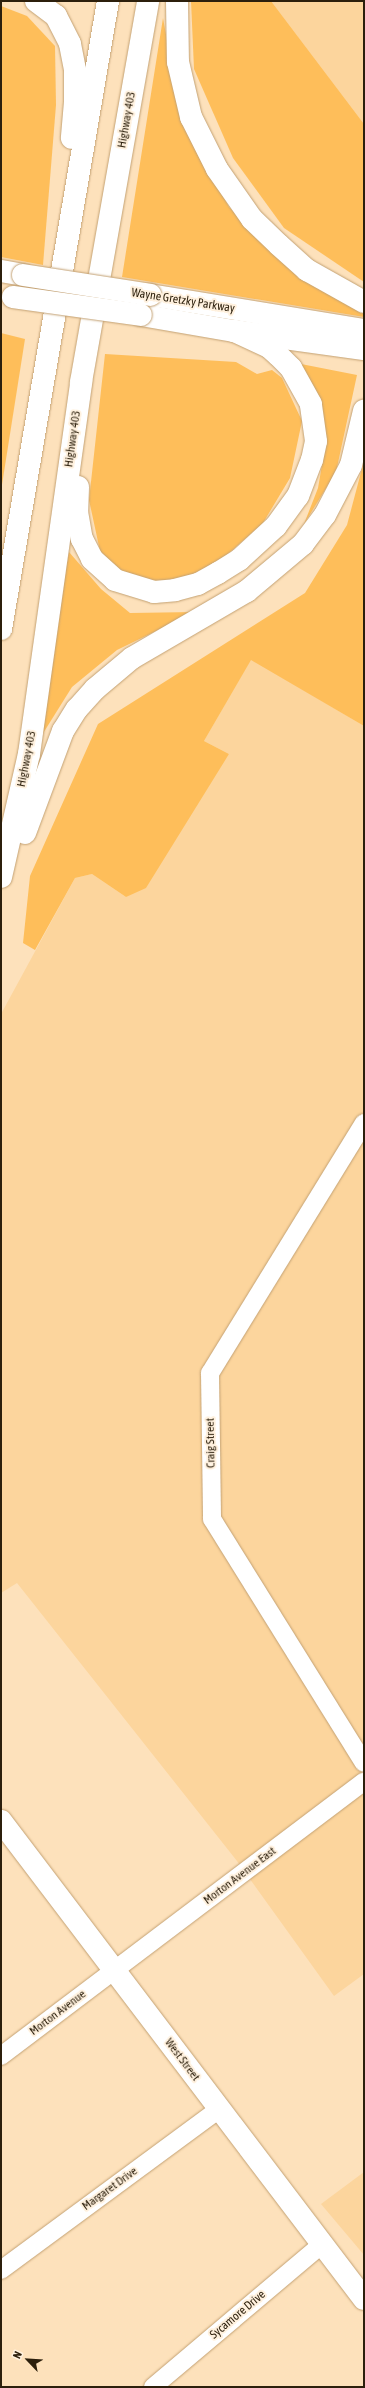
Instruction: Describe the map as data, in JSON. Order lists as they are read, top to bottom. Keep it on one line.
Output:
{"streets":{"main road":["Highway 403","Wayne Gretzky Parkway","West Street"],"street":["Craig Street","Morton Avenue East","Morton Avenue","Margaret Drive","Sycamore Drive"]},"crossings":[["Morton Avenue East","Morton Avenue"],["Morton Avenue East","West Street"],["Morton Avenue","West Street"],["West Street","Margaret Drive"],["West Street","Sycamore Drive"]],"north":"top left"}
